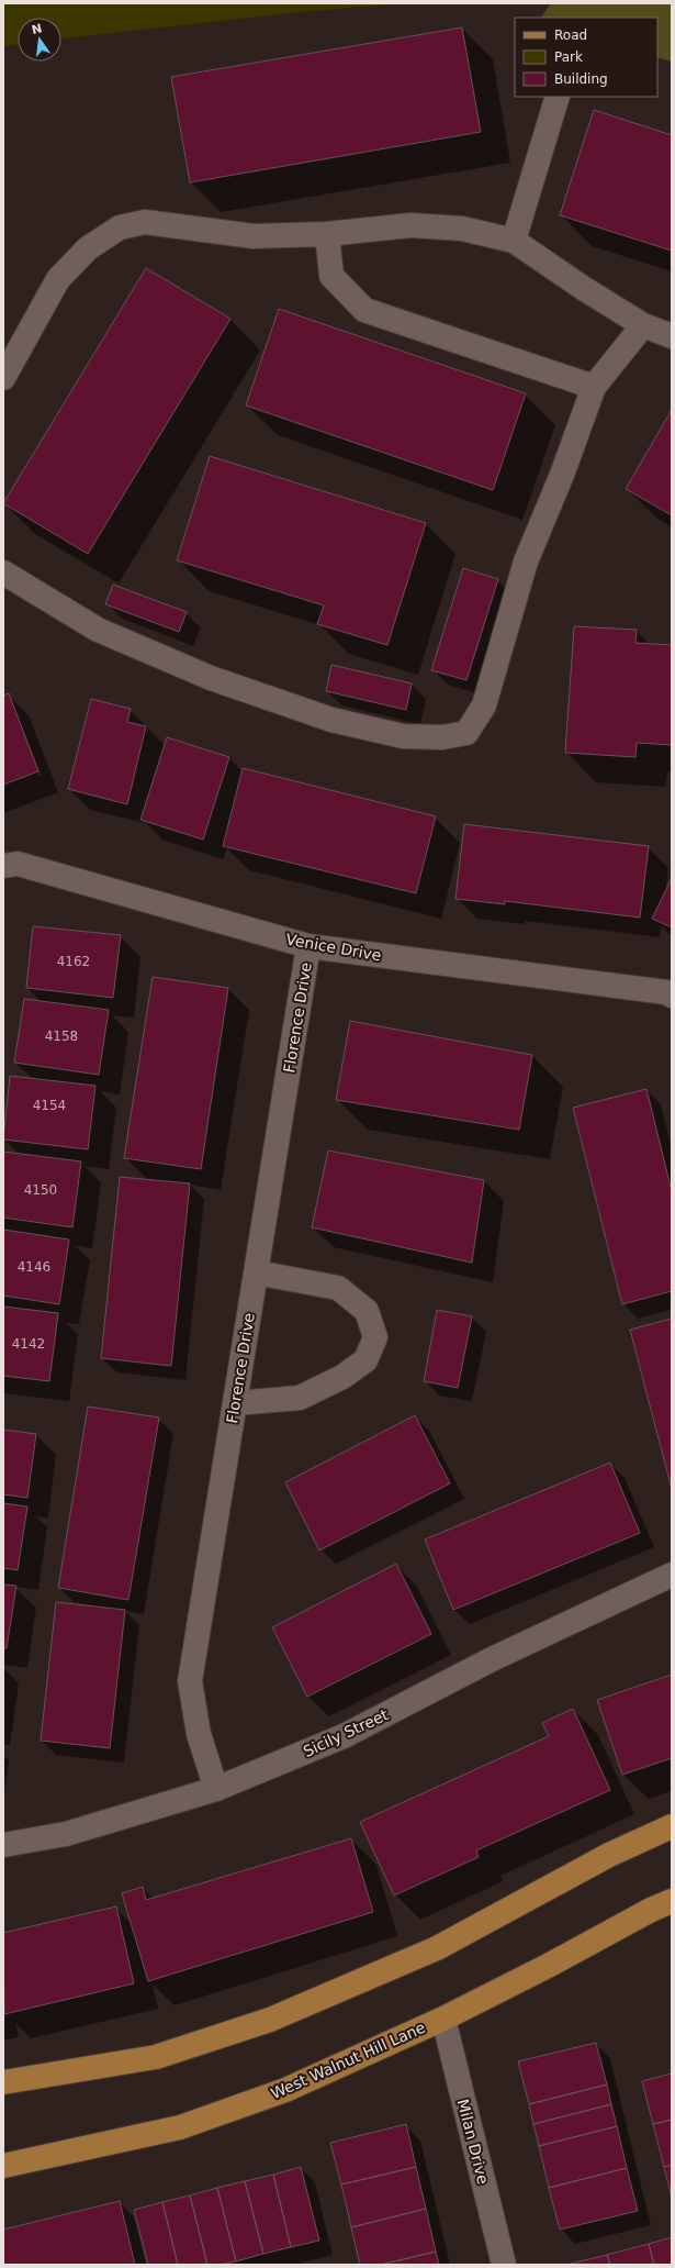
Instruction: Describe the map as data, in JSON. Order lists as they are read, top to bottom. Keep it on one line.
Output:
{"streets":{"main road":["West Walnut Hill Lane"],"street":["Venice Drive","Florence Drive","Sicily Street","Milan Drive"]},"crossings":[["Venice Drive","Florence Drive"],["Florence Drive","Sicily Street"],["West Walnut Hill Lane","Milan Drive"]],"house_numbers":["4162","4158","4154","4150","4146","4142"],"legend":["Road","Park","Building"],"north":"top"}
